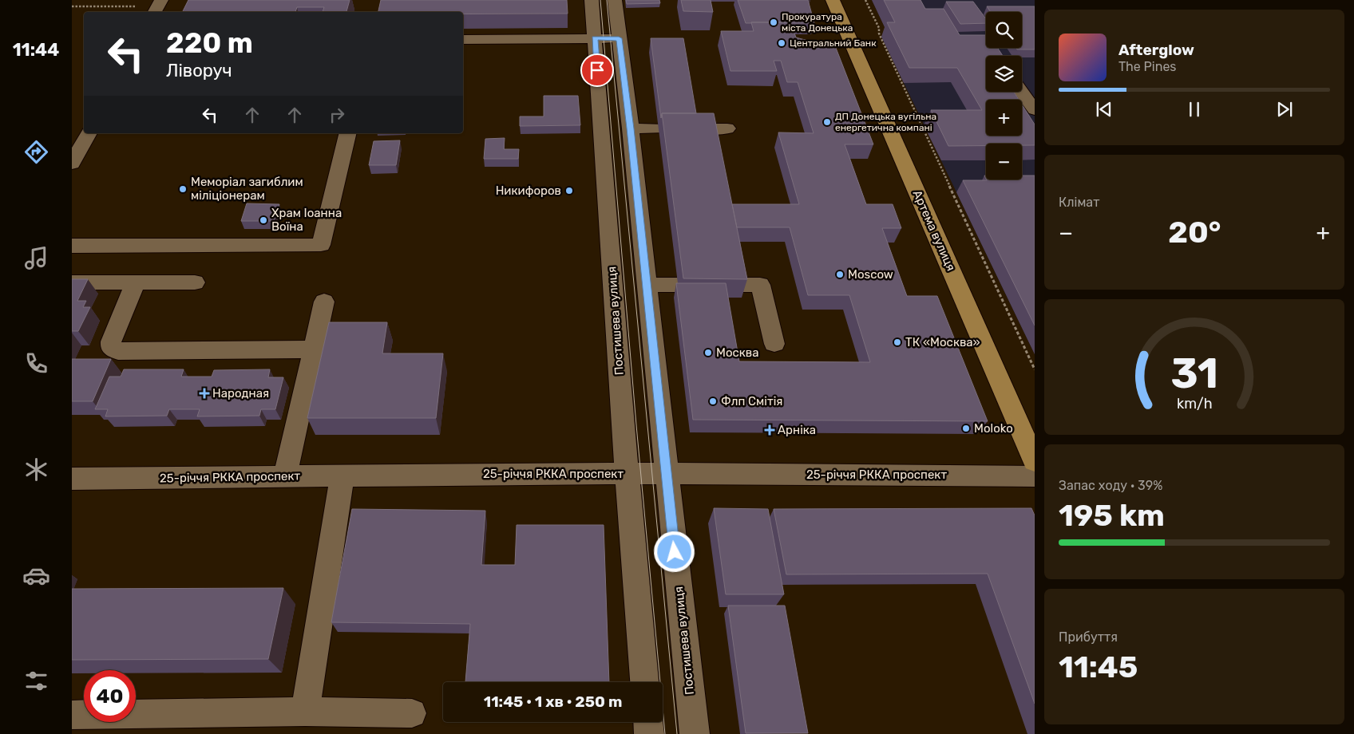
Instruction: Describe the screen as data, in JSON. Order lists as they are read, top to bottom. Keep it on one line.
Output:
{"streets":{"main road":["Артема вулиця"],"street":["Постишева вулиця","25-річчя РККА проспект"]},"crossings":[["Постишева вулиця","25-річчя РККА проспект"]],"places":{"other":["Прокуратура міста Донецька","Центральний Банк","ДП Донецька вугільна енергетична компані","Меморіал загиблим міліціонерам","Никифоров","Храм Іоанна Воїна","Moscow","ТК «Москва»","Москва","Флп Смітія","Moloko"],"health":["Народная","Арніка"]},"page":{"tabs":"11:44","map_buttons":["+","−"],"turn":["220 m","Ліворуч"],"song":["Afterglow","The Pines"],"tile":["Клімат",["Запас ходу · 39%","195 km"],["Прибуття","11:45"]],"heat":["−","20°","+"],"limit":"40","trip":"11:45 · 1 хв · 250 m","gauge":["31","km/h"]}}
